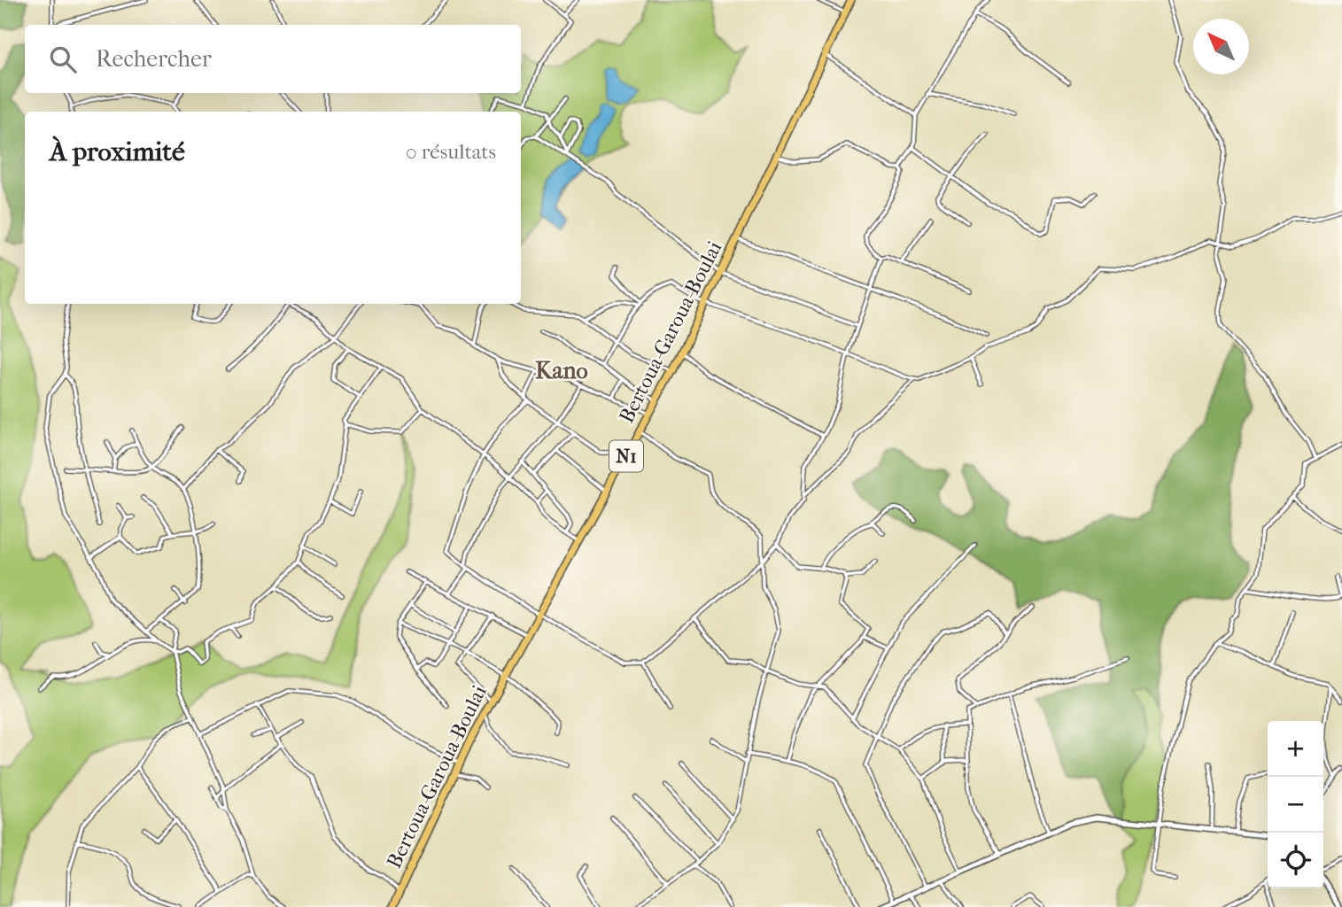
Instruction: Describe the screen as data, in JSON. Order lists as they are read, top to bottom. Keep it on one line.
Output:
{"streets":{"highway":["Bertoua-Garoua-Boulai","N1"]},"districts":["Kano"],"north":"top left","page":{"search":"Rechercher","heading":["À proximité","0 résultats"],"map_buttons":["+","−"]}}
